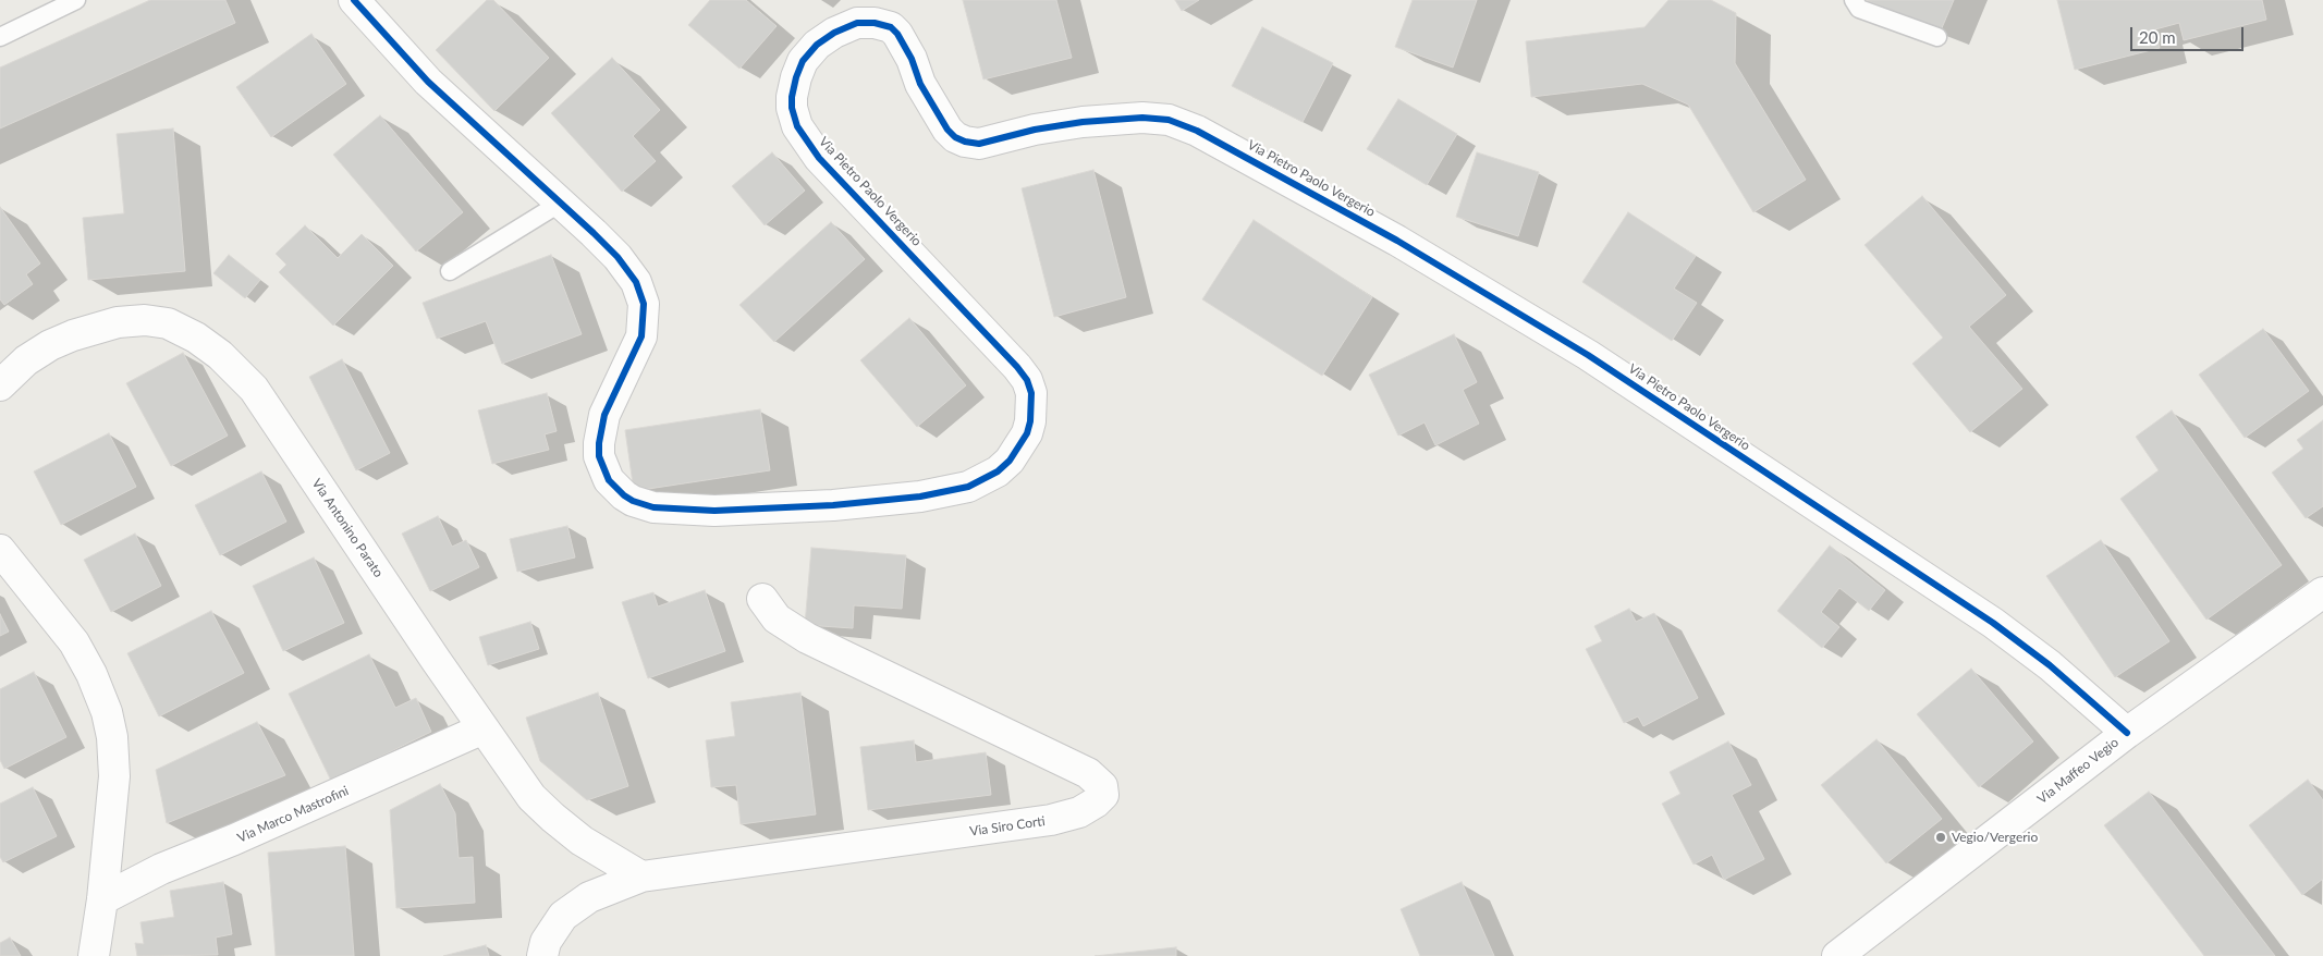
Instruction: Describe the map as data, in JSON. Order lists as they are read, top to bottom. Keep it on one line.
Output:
{"streets":{"street":["Via Pietro Paolo Vergerio","Via Antonino Parato","Via Maffeo Vegio","Via Marco Mastrofini","Via Siro Corti"]},"crossings":[["Via Pietro Paolo Vergerio","Via Maffeo Vegio"],["Via Antonino Parato","Via Marco Mastrofini"],["Via Antonino Parato","Via Siro Corti"]],"places":["Vegio/Vergerio"],"scale_bar":"20 m"}
